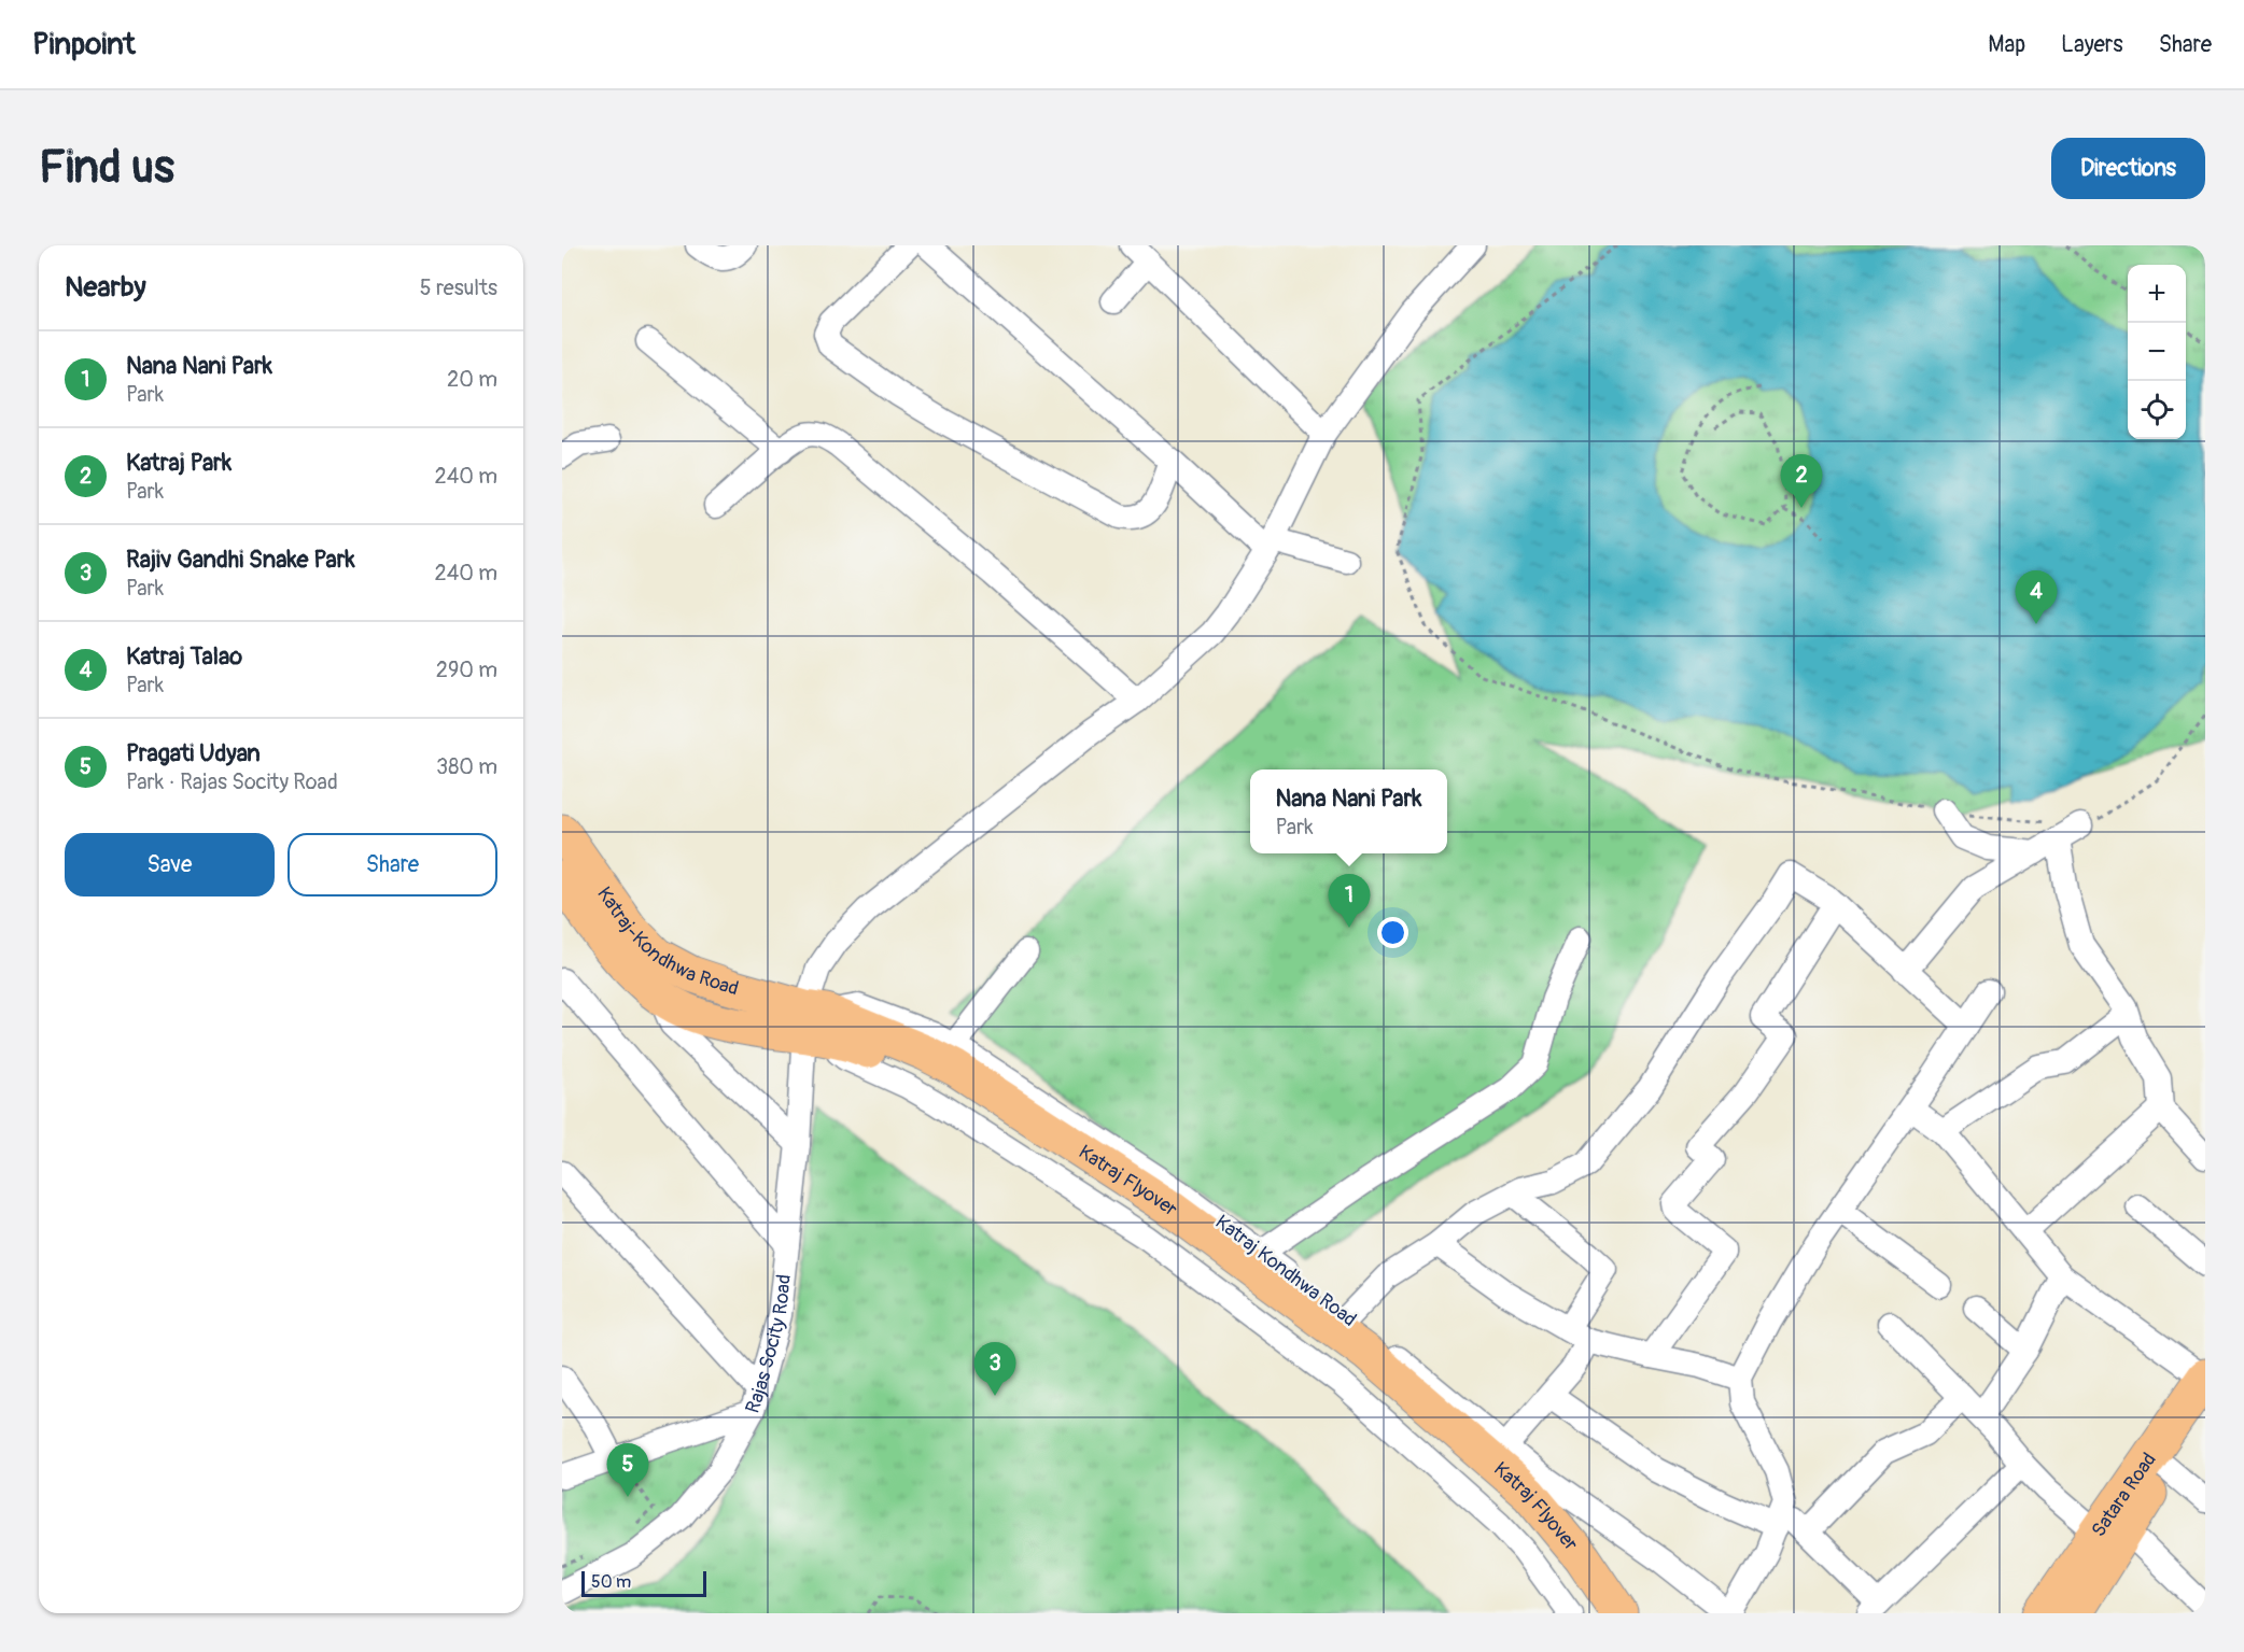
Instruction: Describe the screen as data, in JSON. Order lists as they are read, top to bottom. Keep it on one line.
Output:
{"streets":{"highway":["Katraj-Kondhwa Road","Katraj Flyover","Satara Road"],"street":["Katraj Kondhwa Road","Rajas Socity Road"]},"crossings":[["Katraj-Kondhwa Road","Katraj Flyover"],["Katraj-Kondhwa Road","Katraj Kondhwa Road"],["Katraj-Kondhwa Road","Rajas Socity Road"],["Katraj Flyover","Katraj Kondhwa Road"],["Katraj Flyover","Rajas Socity Road"],["Katraj Kondhwa Road","Rajas Socity Road"]],"scale_bar":"50 m","page":{"header":"Pinpoint","nav":["Map","Layers","Share"],"buttons":["Directions",["Save","Share"]],"title":"Find us","heading":["Nearby","5 results"],"map_buttons":["+","−"],"list":[{"mark":"1","name":"Nana Nani Park","note":"Park","value":"20 m"},{"mark":"2","name":"Katraj Park","note":"Park","value":"240 m"},{"mark":"3","name":"Rajiv Gandhi Snake Park","note":"Park","value":"240 m"},{"mark":"4","name":"Katraj Talao","note":"Park","value":"290 m"},{"mark":"5","name":"Pragati Udyan","note":"Park · Rajas Socity Road","value":"380 m"}],"pins":["2","4","1","3","5"],"popup":["Nana Nani Park","Park"],"scale":"50 m"}}
